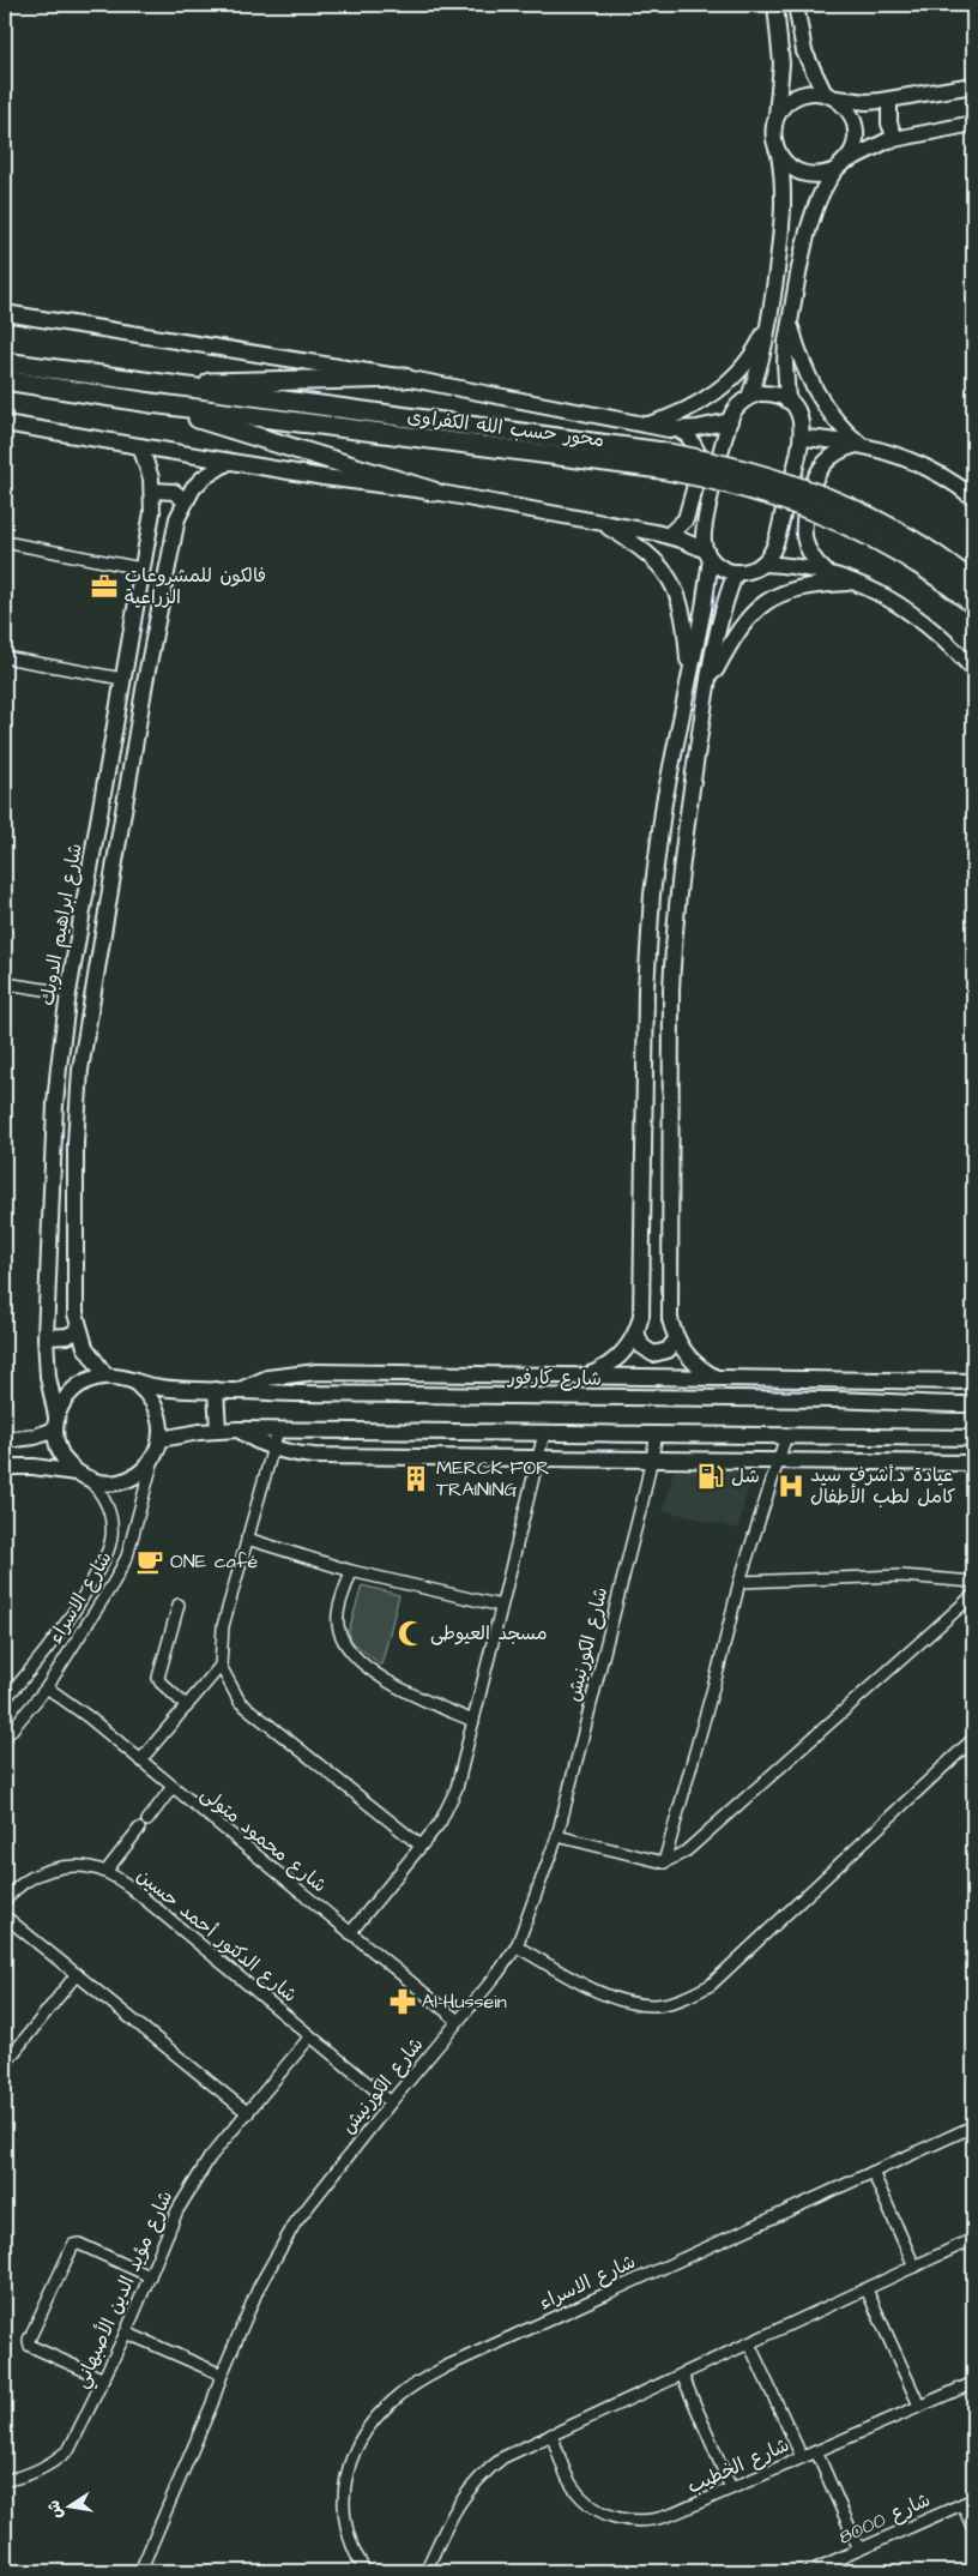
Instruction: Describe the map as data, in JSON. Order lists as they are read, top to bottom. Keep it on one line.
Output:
{"streets":{"main road":["محور حسب الله الكفراوى"],"street":["شارع ابراهيم الدوبك","شارع كارفور","شارع الاسراء","شارع الكورنيش","شارع محمود متولى","شارع الدكتور أحمد حسين","شارع مؤيد الدين الأصبهاني","شارع الخطيب","شارع 8000"]},"crossings":[["شارع ابراهيم الدوبك","شارع كارفور"],["شارع ابراهيم الدوبك","شارع الاسراء"],["شارع كارفور","شارع الاسراء"],["شارع الاسراء","شارع محمود متولى"],["شارع الكورنيش","شارع محمود متولى"],["شارع الكورنيش","شارع الدكتور أحمد حسين"],["شارع الدكتور أحمد حسين","شارع مؤيد الدين الأصبهاني"]],"places":{"office":["فالكون للمشروعات الزراعية"],"fuel station":["شل"],"building":["MERCK FOR TRAINING"],"hospital":["عيادة د.أشرف سيد كامل لطب الأطفال"],"cafe":["ONE café"],"mosque":["مسجد العيوطى"],"pharmacy":["Al-Hussein"]},"north":"left"}
